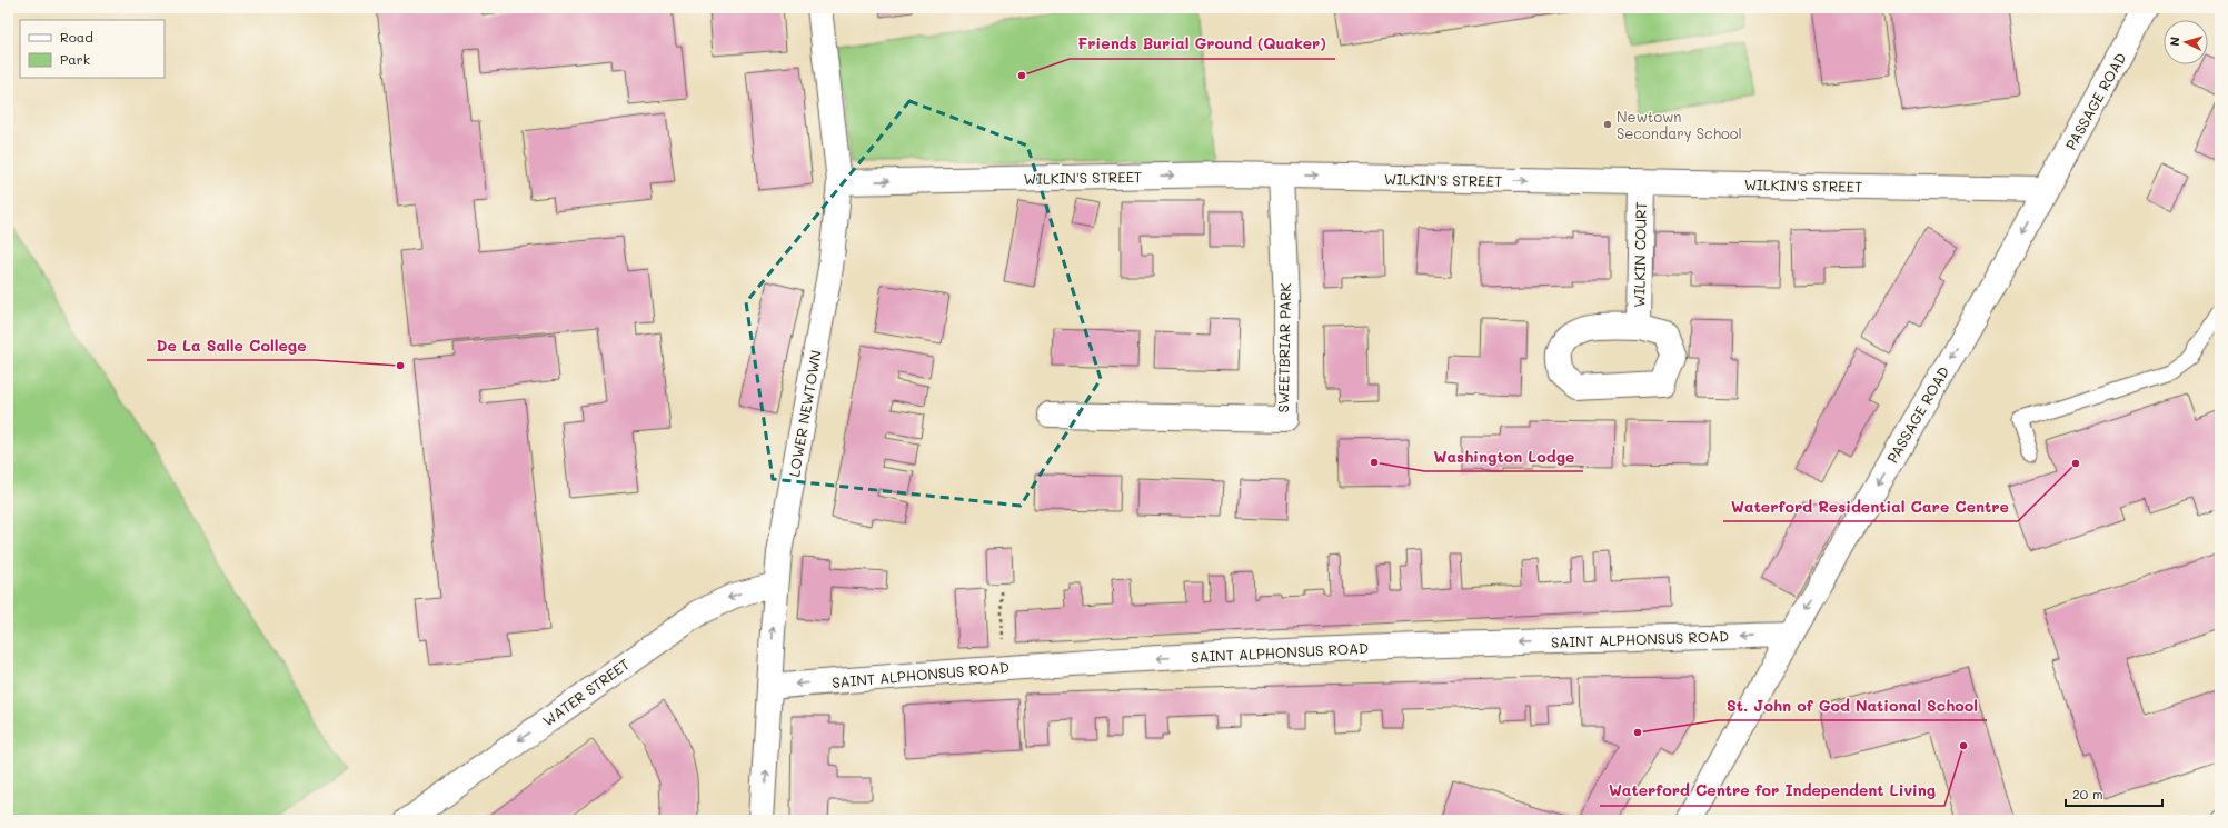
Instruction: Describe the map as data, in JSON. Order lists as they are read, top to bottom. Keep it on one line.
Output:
{"streets":{"street":["PASSAGE ROAD","WILKIN'S STREET","WILKIN COURT","SWEETBRIAR PARK","LOWER NEWTOWN","SAINT ALPHONSUS ROAD","WATER STREET"]},"crossings":[["PASSAGE ROAD","WILKIN'S STREET"],["PASSAGE ROAD","SAINT ALPHONSUS ROAD"],["WILKIN'S STREET","WILKIN COURT"],["WILKIN'S STREET","SWEETBRIAR PARK"],["WILKIN'S STREET","LOWER NEWTOWN"],["LOWER NEWTOWN","SAINT ALPHONSUS ROAD"],["LOWER NEWTOWN","WATER STREET"]],"one_way":["PASSAGE ROAD","WILKIN'S STREET","SAINT ALPHONSUS ROAD","WATER STREET"],"places":["Friends Burial Ground (Quaker)","Newtown Secondary School","De La Salle College","Washington Lodge","Waterford Residential Care Centre","St. John of God National School","Waterford Centre for Independent Living"],"legend":["Road","Park"],"scale_bar":"20 m","north":"left"}
